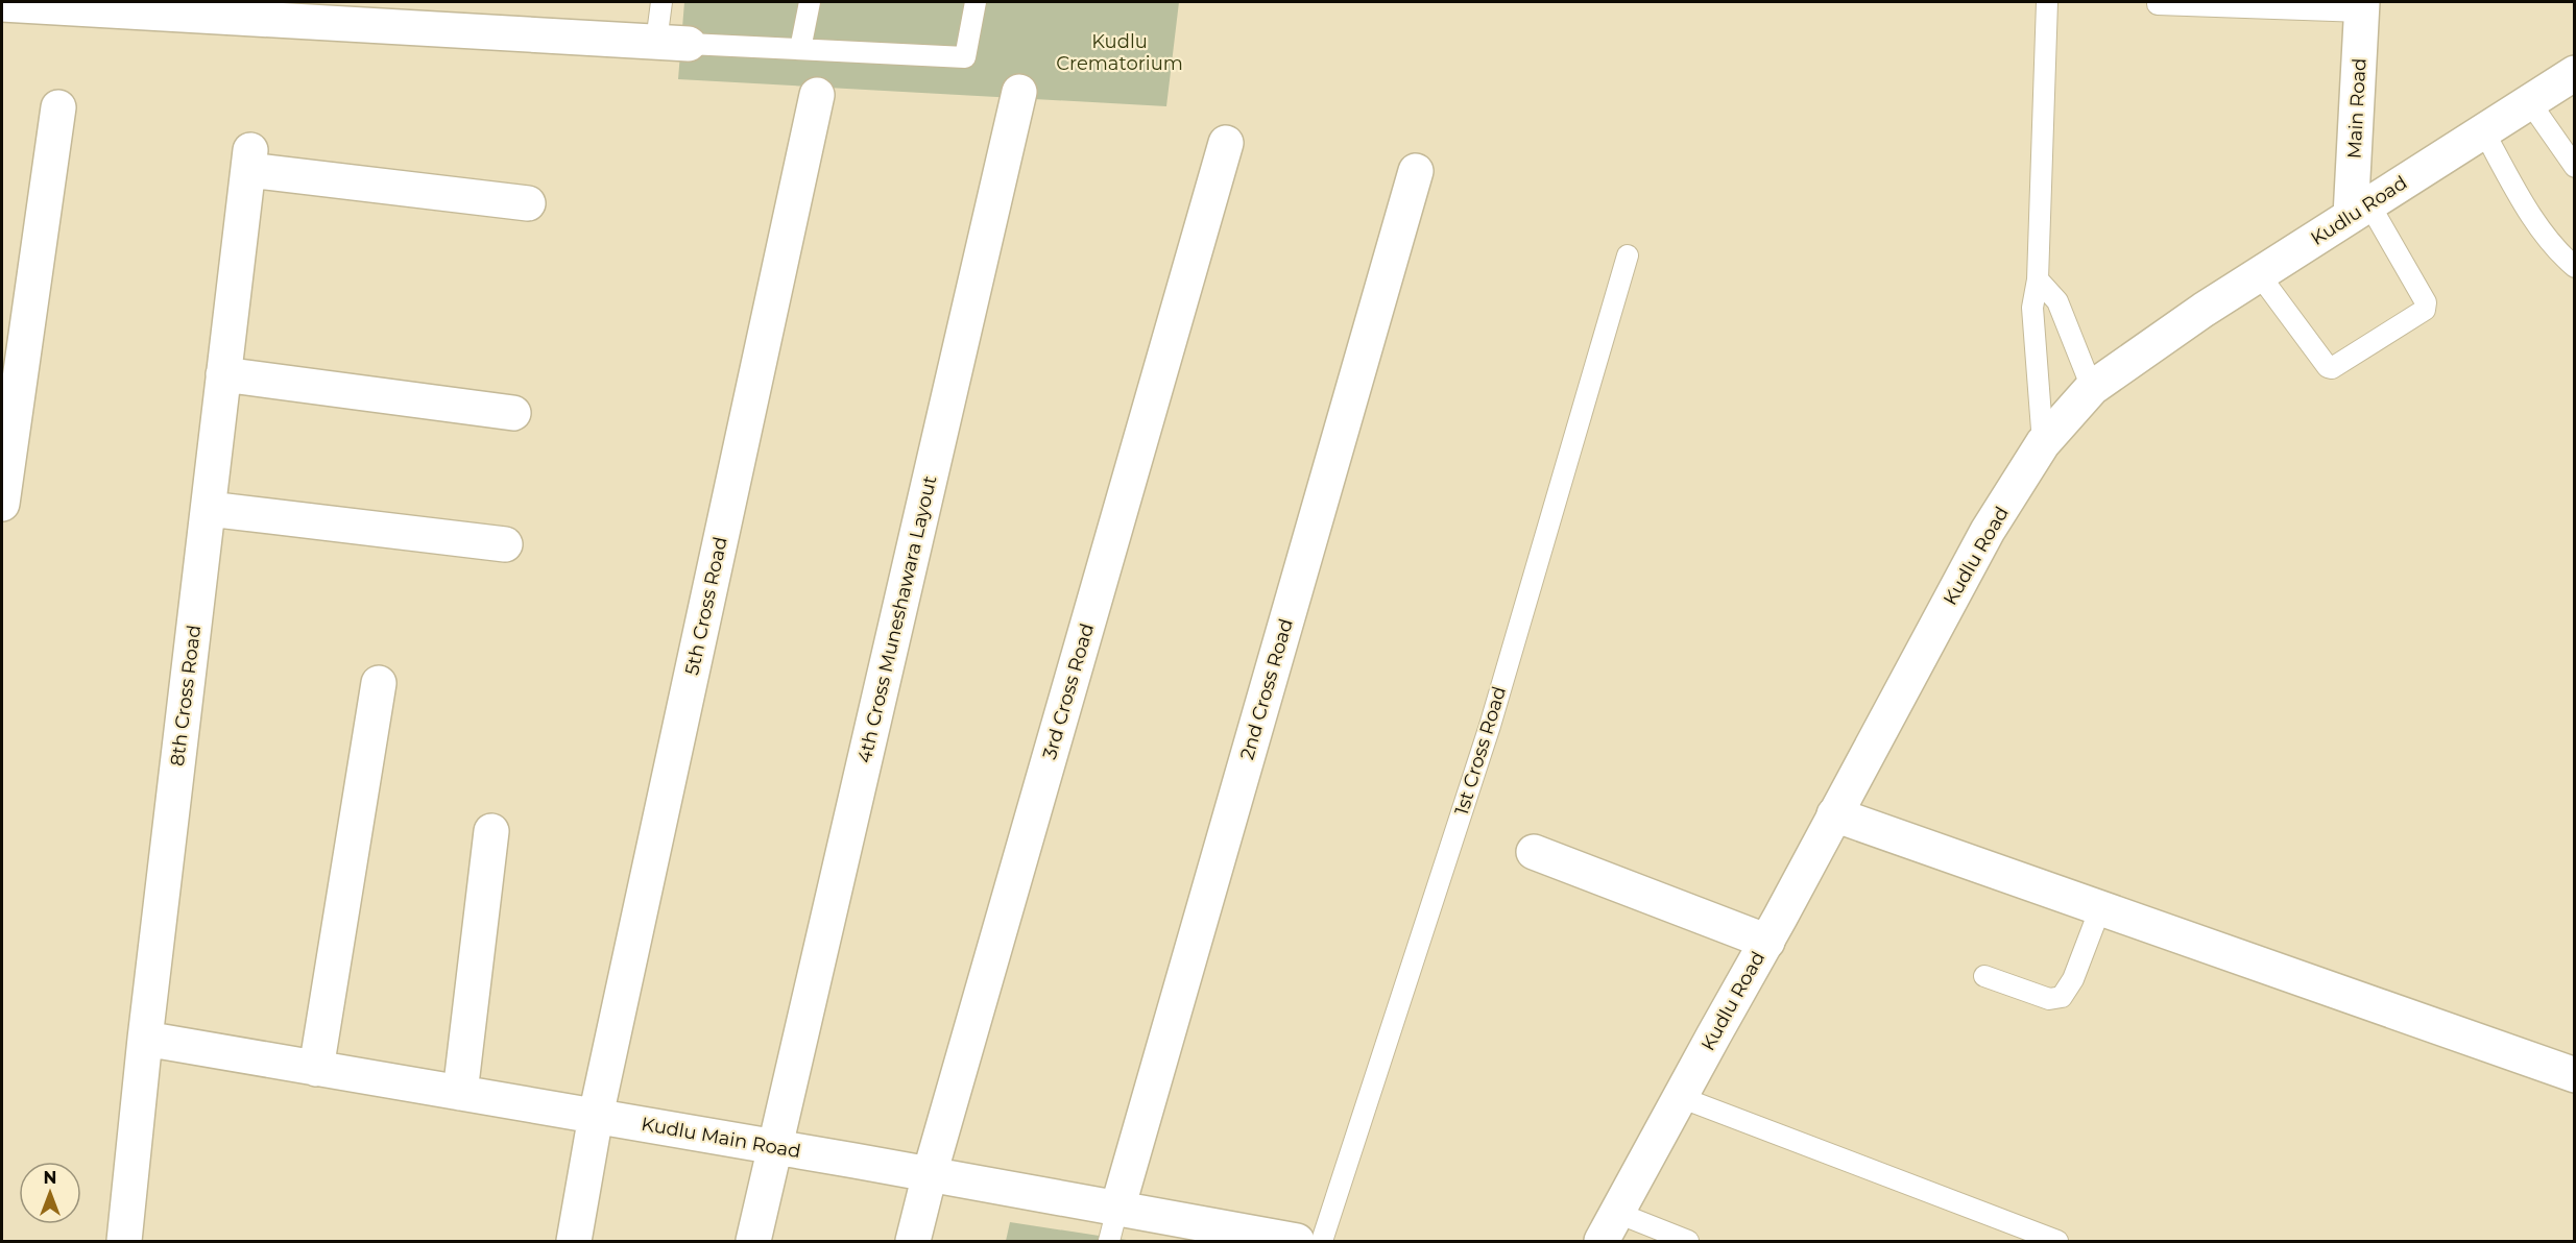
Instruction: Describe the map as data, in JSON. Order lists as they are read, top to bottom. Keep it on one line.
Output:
{"streets":{"street":["Main Road","Kudlu Road","5th Cross Road","4th Cross Muneshawara Layout","2nd Cross Road","3rd Cross Road","8th Cross Road","Kudlu Main Road"],"lane":["1st Cross Road"]},"crossings":[["Main Road","Kudlu Road"],["5th Cross Road","Kudlu Main Road"],["4th Cross Muneshawara Layout","Kudlu Main Road"],["2nd Cross Road","Kudlu Main Road"],["3rd Cross Road","Kudlu Main Road"],["8th Cross Road","Kudlu Main Road"]],"parks":["Kudlu Crematorium"],"north":"top"}
